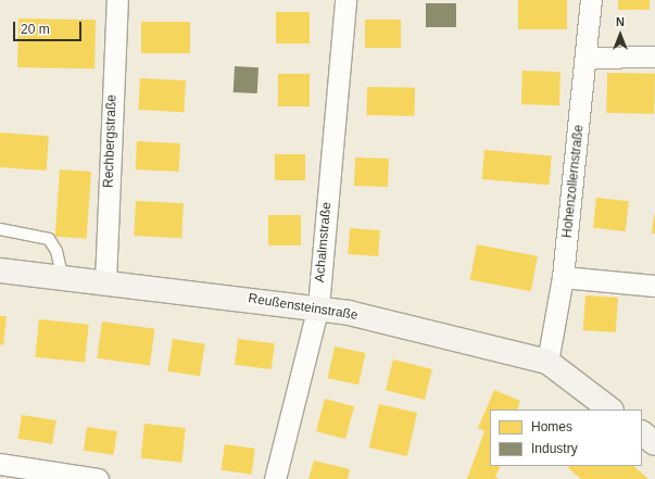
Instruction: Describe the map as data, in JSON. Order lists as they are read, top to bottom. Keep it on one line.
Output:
{"streets":{"street":["Rechbergstraße","Hohenzollernstraße","Achalmstraße","Reußensteinstraße"]},"crossings":[["Rechbergstraße","Reußensteinstraße"],["Hohenzollernstraße","Reußensteinstraße"],["Achalmstraße","Reußensteinstraße"]],"legend":["Homes","Industry"],"scale_bar":"20 m","north":"top"}
